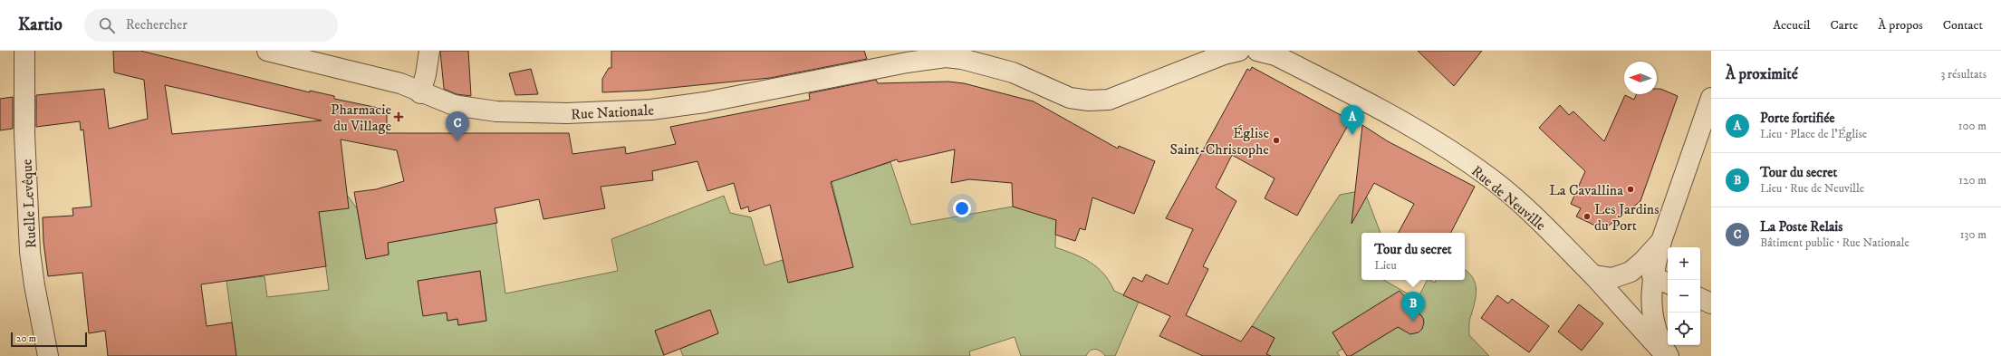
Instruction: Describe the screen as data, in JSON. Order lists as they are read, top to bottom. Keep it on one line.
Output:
{"streets":{"street":["Rue Nationale","Rue de Neuville","Ruelle Levêque"]},"places":{"health":["Pharmacie du Village"],"other":["Église Saint-Christophe","La Cavallina","Les Jardins du Port"]},"scale_bar":"20 m","north":"left","page":{"header":"Kartio","search":"Rechercher","nav":["Accueil","Carte","À propos","Contact"],"heading":["À proximité","3 résultats"],"list":[{"mark":"A","name":"Porte fortifiée","note":"Lieu · Place de l'Église","value":"100 m"},{"mark":"B","name":"Tour du secret","note":"Lieu · Rue de Neuville","value":"120 m"},{"mark":"C","name":"La Poste Relais","note":"Bâtiment public · Rue Nationale","value":"130 m"}],"pins":["A","C","B"],"popup":["Tour du secret","Lieu"],"map_buttons":["+","−"],"scale":"20 m"}}
